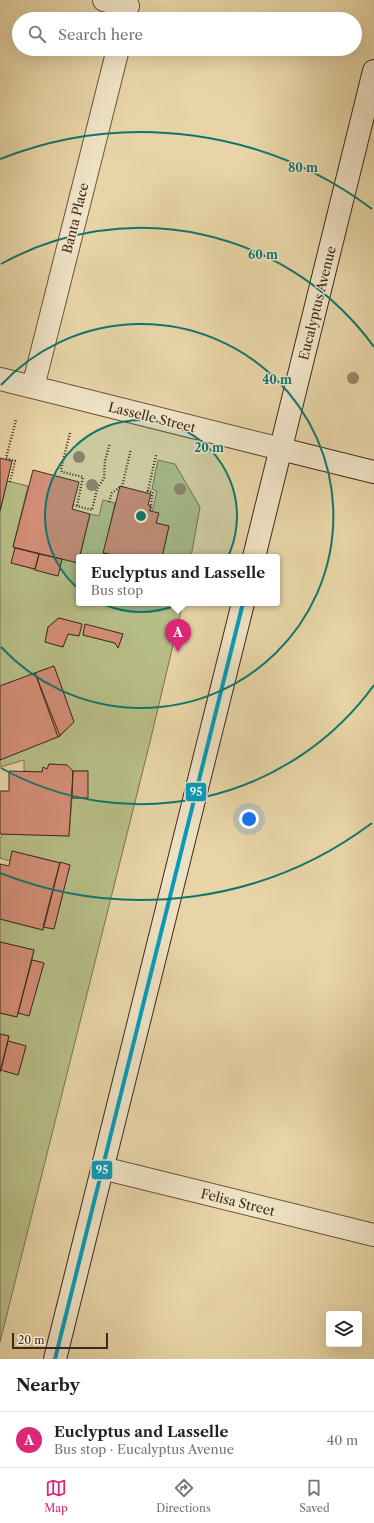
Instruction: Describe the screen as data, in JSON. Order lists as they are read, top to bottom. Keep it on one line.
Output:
{"streets":{"main road":["Banta Place","Eucalyptus Avenue","Lasselle Street","Felisa Street"]},"crossings":[["Banta Place","Lasselle Street"],["Eucalyptus Avenue","Lasselle Street"]],"lines":["transit line 95"],"scale_bar":"20 m","page":{"search":"Search here","popup":["Euclyptus and Lasselle","Bus stop"],"pins":"A","scale":"20 m","heading":"Nearby","list":[{"mark":"A","name":"Euclyptus and Lasselle","note":"Bus stop · Eucalyptus Avenue","value":"40 m"}],"nav":["Map","Directions","Saved"]},"rings":["80 m","60 m","40 m","20 m"]}
